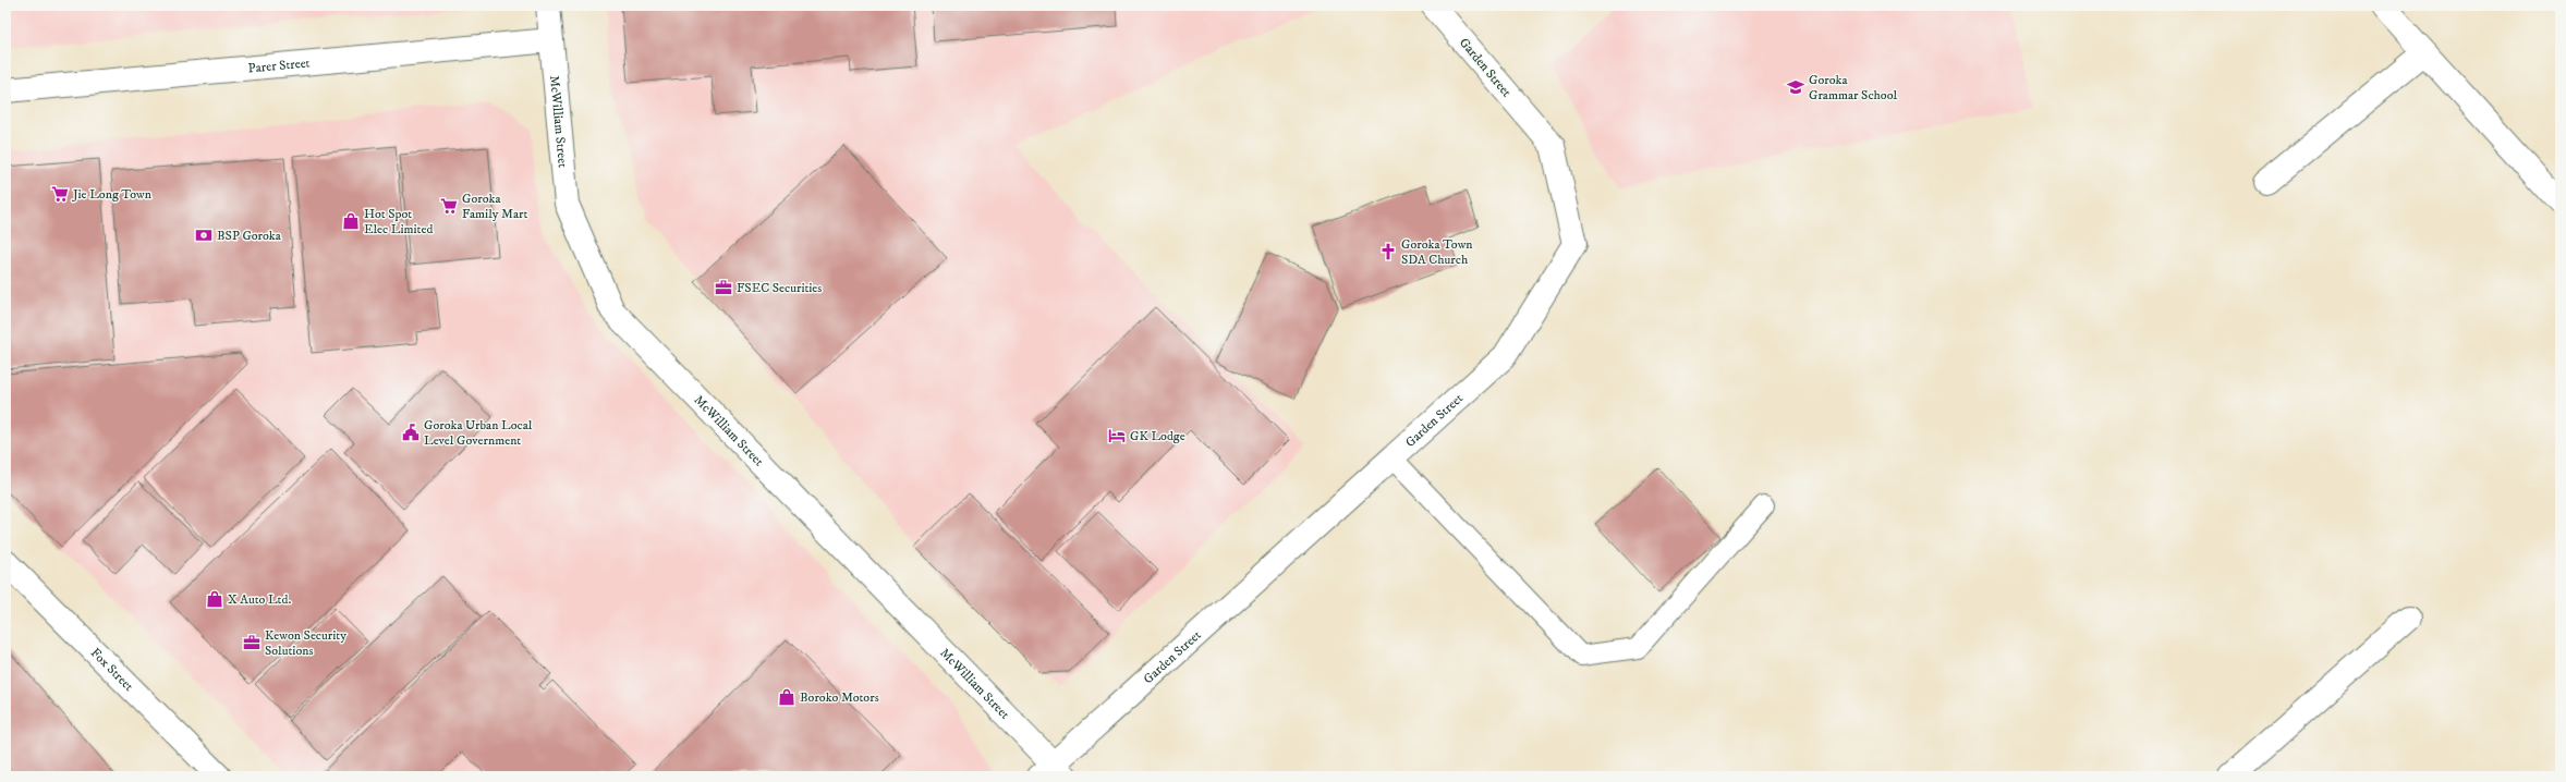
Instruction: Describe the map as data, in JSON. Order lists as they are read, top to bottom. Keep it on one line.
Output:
{"streets":{"street":["Parer Street","Garden Street","McWilliam Street","Fox Street"]},"crossings":[["Parer Street","McWilliam Street"],["Garden Street","McWilliam Street"]],"places":{"school or university":["Goroka Grammar School"],"supermarket":["Jie Long Town","Goroka Family Mart"],"shop":["Hot Spot Elec Limited","X Auto Ltd.","Boroko Motors"],"bank":["BSP Goroka"],"church":["Goroka Town SDA Church"],"office":["FSEC Securities","Kewon Security Solutions"],"public building":["Goroka Urban Local Level Government"],"hotel":["GK Lodge"]}}
